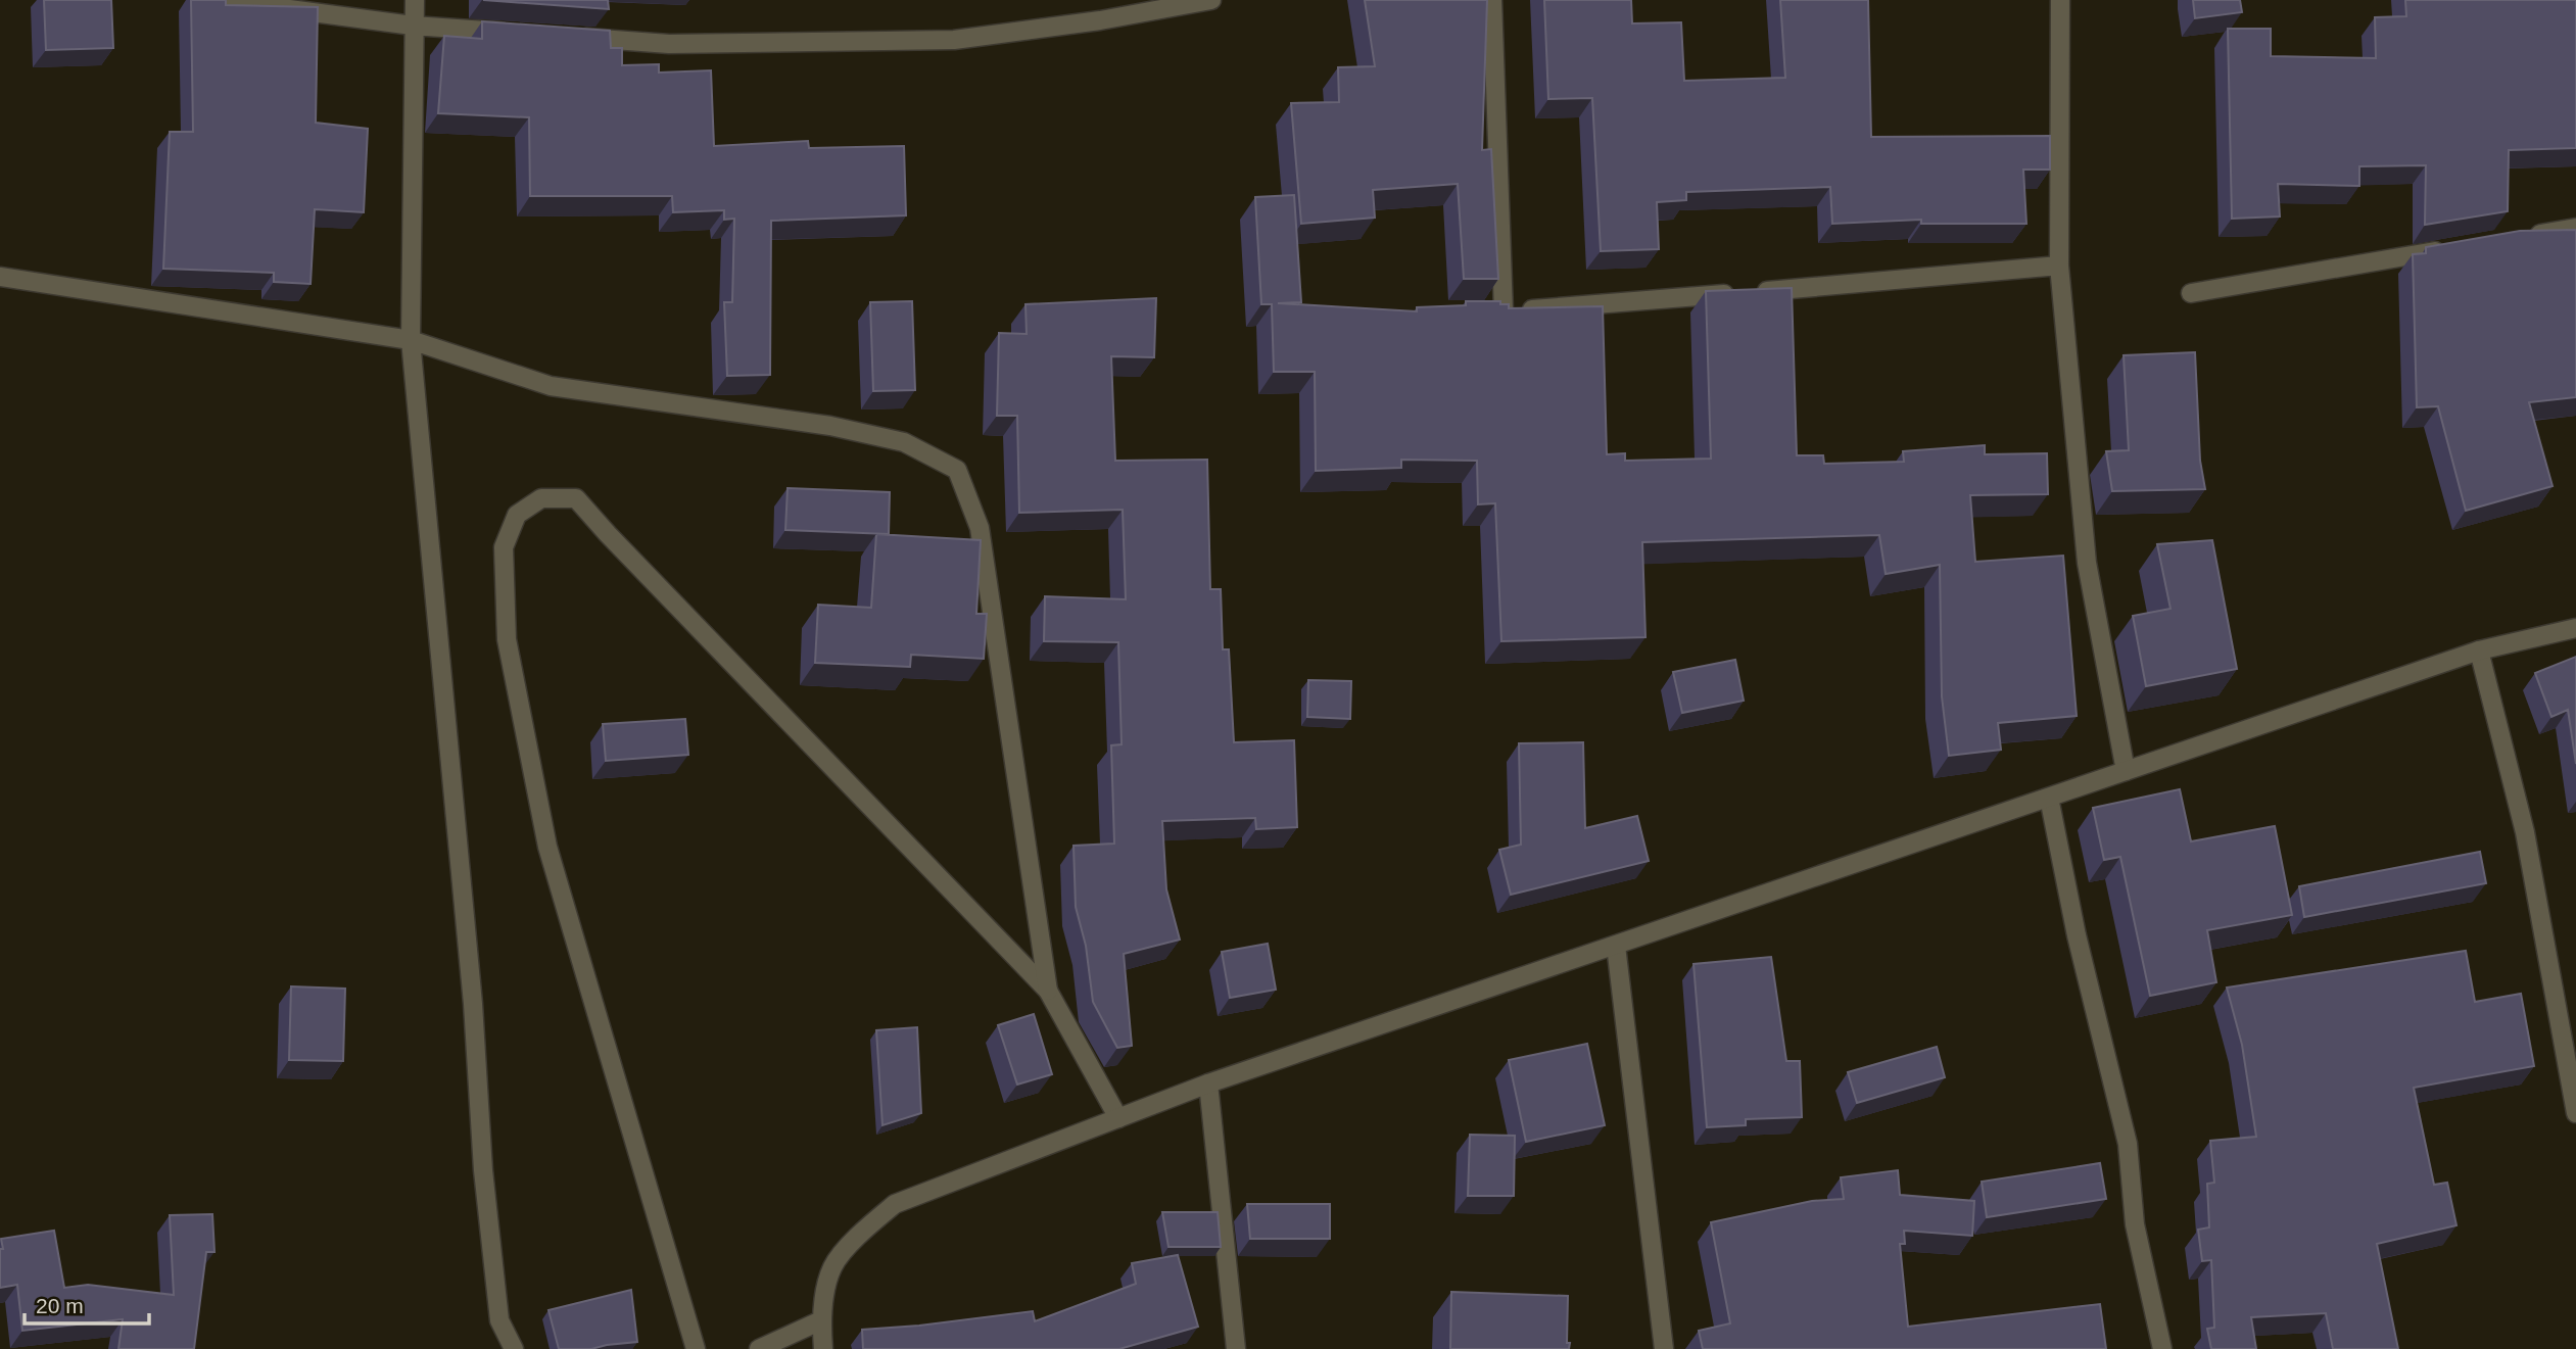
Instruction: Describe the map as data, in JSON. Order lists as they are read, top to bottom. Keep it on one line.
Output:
{"scale_bar":"20 m"}
